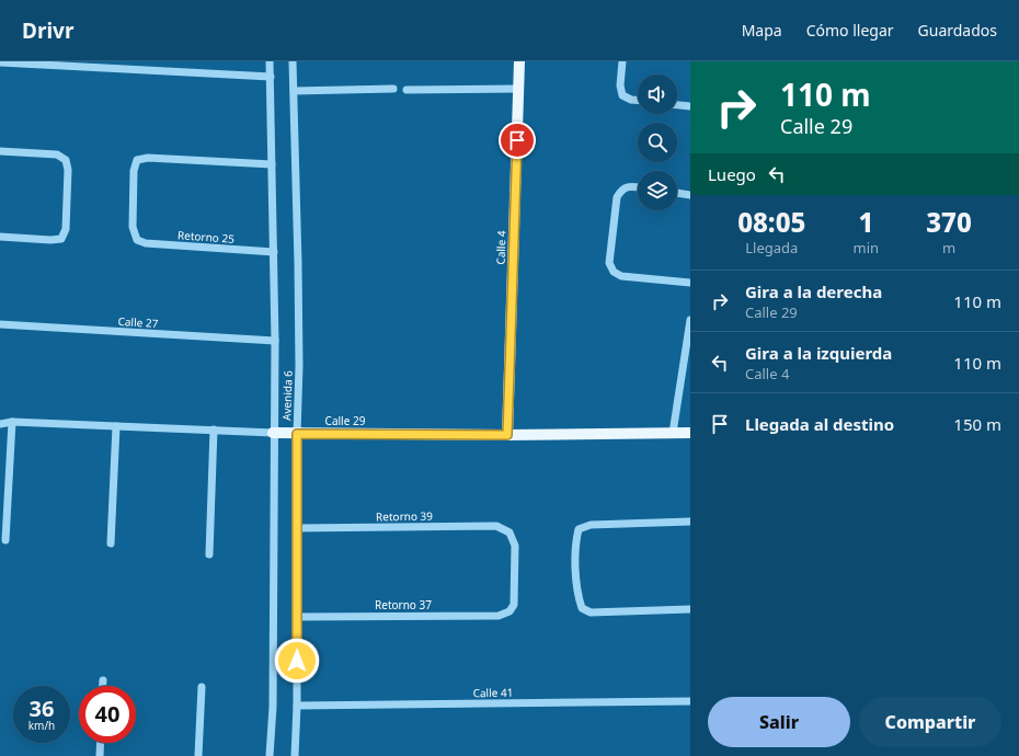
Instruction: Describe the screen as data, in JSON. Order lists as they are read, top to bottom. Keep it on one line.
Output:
{"streets":{"main road":["Calle 4","Calle 29"],"street":["Retorno 25","Calle 27","Avenida 6","Retorno 39","Retorno 37","Calle 41"]},"crossings":[["Retorno 25","Avenida 6"],["Calle 4","Calle 29"],["Calle 27","Avenida 6"],["Avenida 6","Calle 29"],["Avenida 6","Retorno 39"],["Avenida 6","Retorno 37"],["Avenida 6","Calle 41"],["Retorno 39","Retorno 37"]],"page":{"header":"Drivr","nav":["Mapa","Cómo llegar","Guardados"],"turn":["110 m","Calle 29"],"then":"Luego","eta":["08:05","Llegada","1","min","370","m"],"list":[{"name":"Gira a la derecha","note":"Calle 29","value":"110 m"},{"name":"Gira a la izquierda","note":"Calle 4","value":"110 m"},{"name":"Llegada al destino","value":"150 m"}],"speed":"36 km/h","limit":"40","buttons":["Salir","Compartir"]}}
